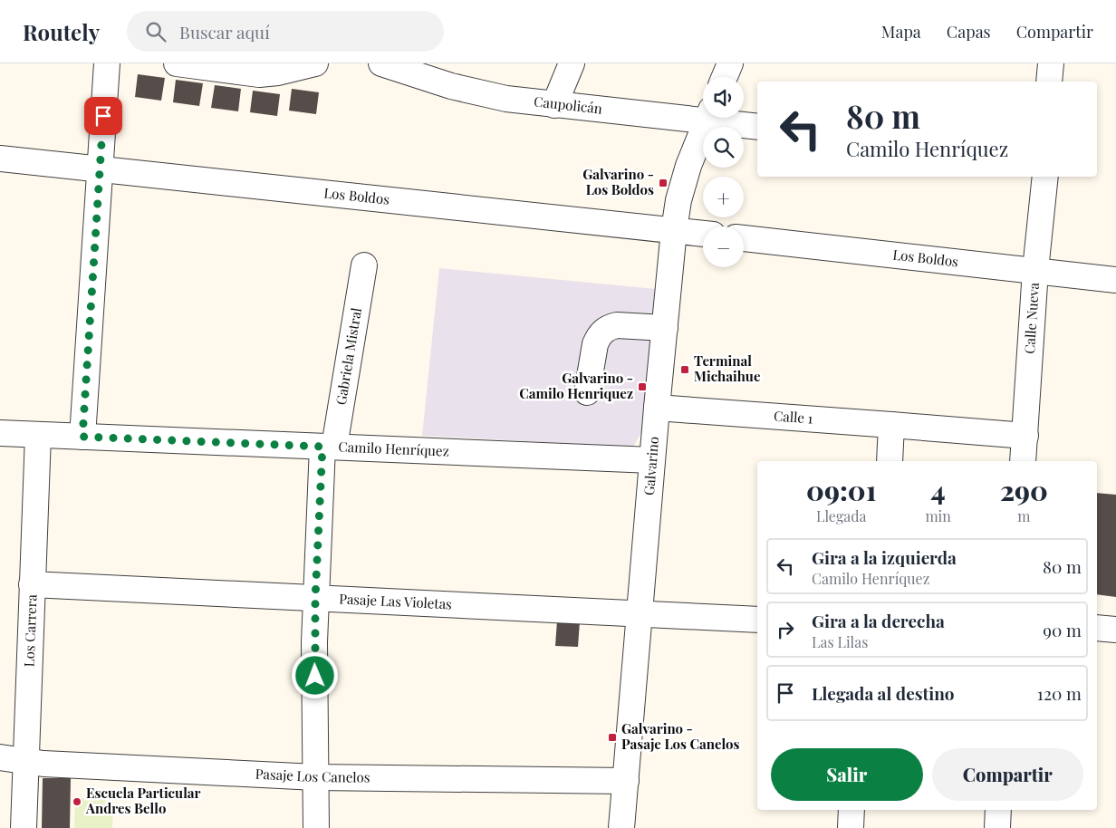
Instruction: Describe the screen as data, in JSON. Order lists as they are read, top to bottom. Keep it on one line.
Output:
{"streets":{"street":["Caupolicán","Los Boldos","Calle Nueva","Gabriela Mistral","Calle 1","Camilo Henríquez","Galvarino","Pasaje Las Violetas","Los Carrera","Pasaje Los Canelos"]},"crossings":[["Los Boldos","Calle Nueva"],["Los Boldos","Galvarino"],["Calle Nueva","Calle 1"],["Gabriela Mistral","Camilo Henríquez"],["Gabriela Mistral","Pasaje Las Violetas"],["Gabriela Mistral","Pasaje Los Canelos"],["Calle 1","Galvarino"],["Camilo Henríquez","Galvarino"],["Camilo Henríquez","Los Carrera"],["Galvarino","Pasaje Las Violetas"],["Galvarino","Pasaje Los Canelos"],["Pasaje Las Violetas","Los Carrera"],["Los Carrera","Pasaje Los Canelos"]],"places":{"transit":["Galvarino - Los Boldos","Terminal Michaihue","Galvarino - Camilo Henriquez","Galvarino - Pasaje Los Canelos"],"other":["Escuela Particular Andres Bello"]},"page":{"header":"Routely","search":"Buscar aquí","nav":["Mapa","Capas","Compartir"],"map_buttons":["+","−"],"turn":["80 m","Camilo Henríquez"],"eta":["09:01","Llegada","4","min","290","m"],"list":[{"name":"Gira a la izquierda","note":"Camilo Henríquez","value":"80 m"},{"name":"Gira a la derecha","note":"Las Lilas","value":"90 m"},{"name":"Llegada al destino","value":"120 m"}],"buttons":["Salir","Compartir"]}}
